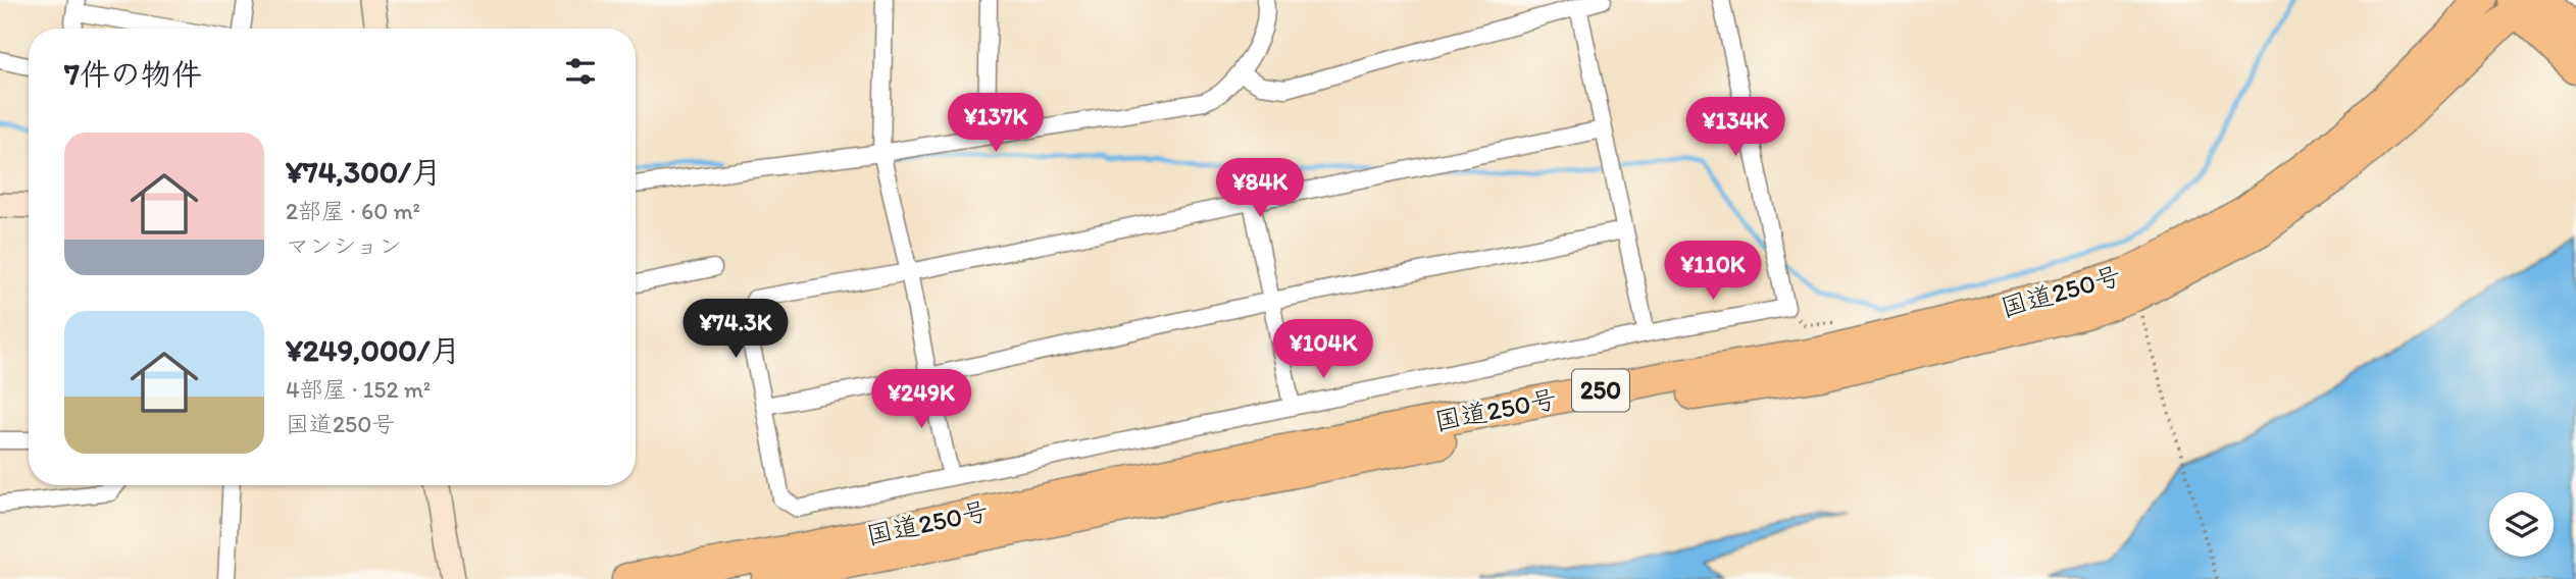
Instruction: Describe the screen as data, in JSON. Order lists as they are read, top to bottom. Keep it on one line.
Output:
{"streets":{"highway":["国道250号","250"]},"page":{"heading":"7件の物件","price":["¥137K","¥134K","¥84K","¥110K","¥74.3K","¥104K","¥249K"],"list":[{"name":"¥74,300/月","note":"2部屋 · 60 m² · マンション"},{"name":"¥249,000/月","note":"4部屋 · 152 m² · 国道250号"}]}}
